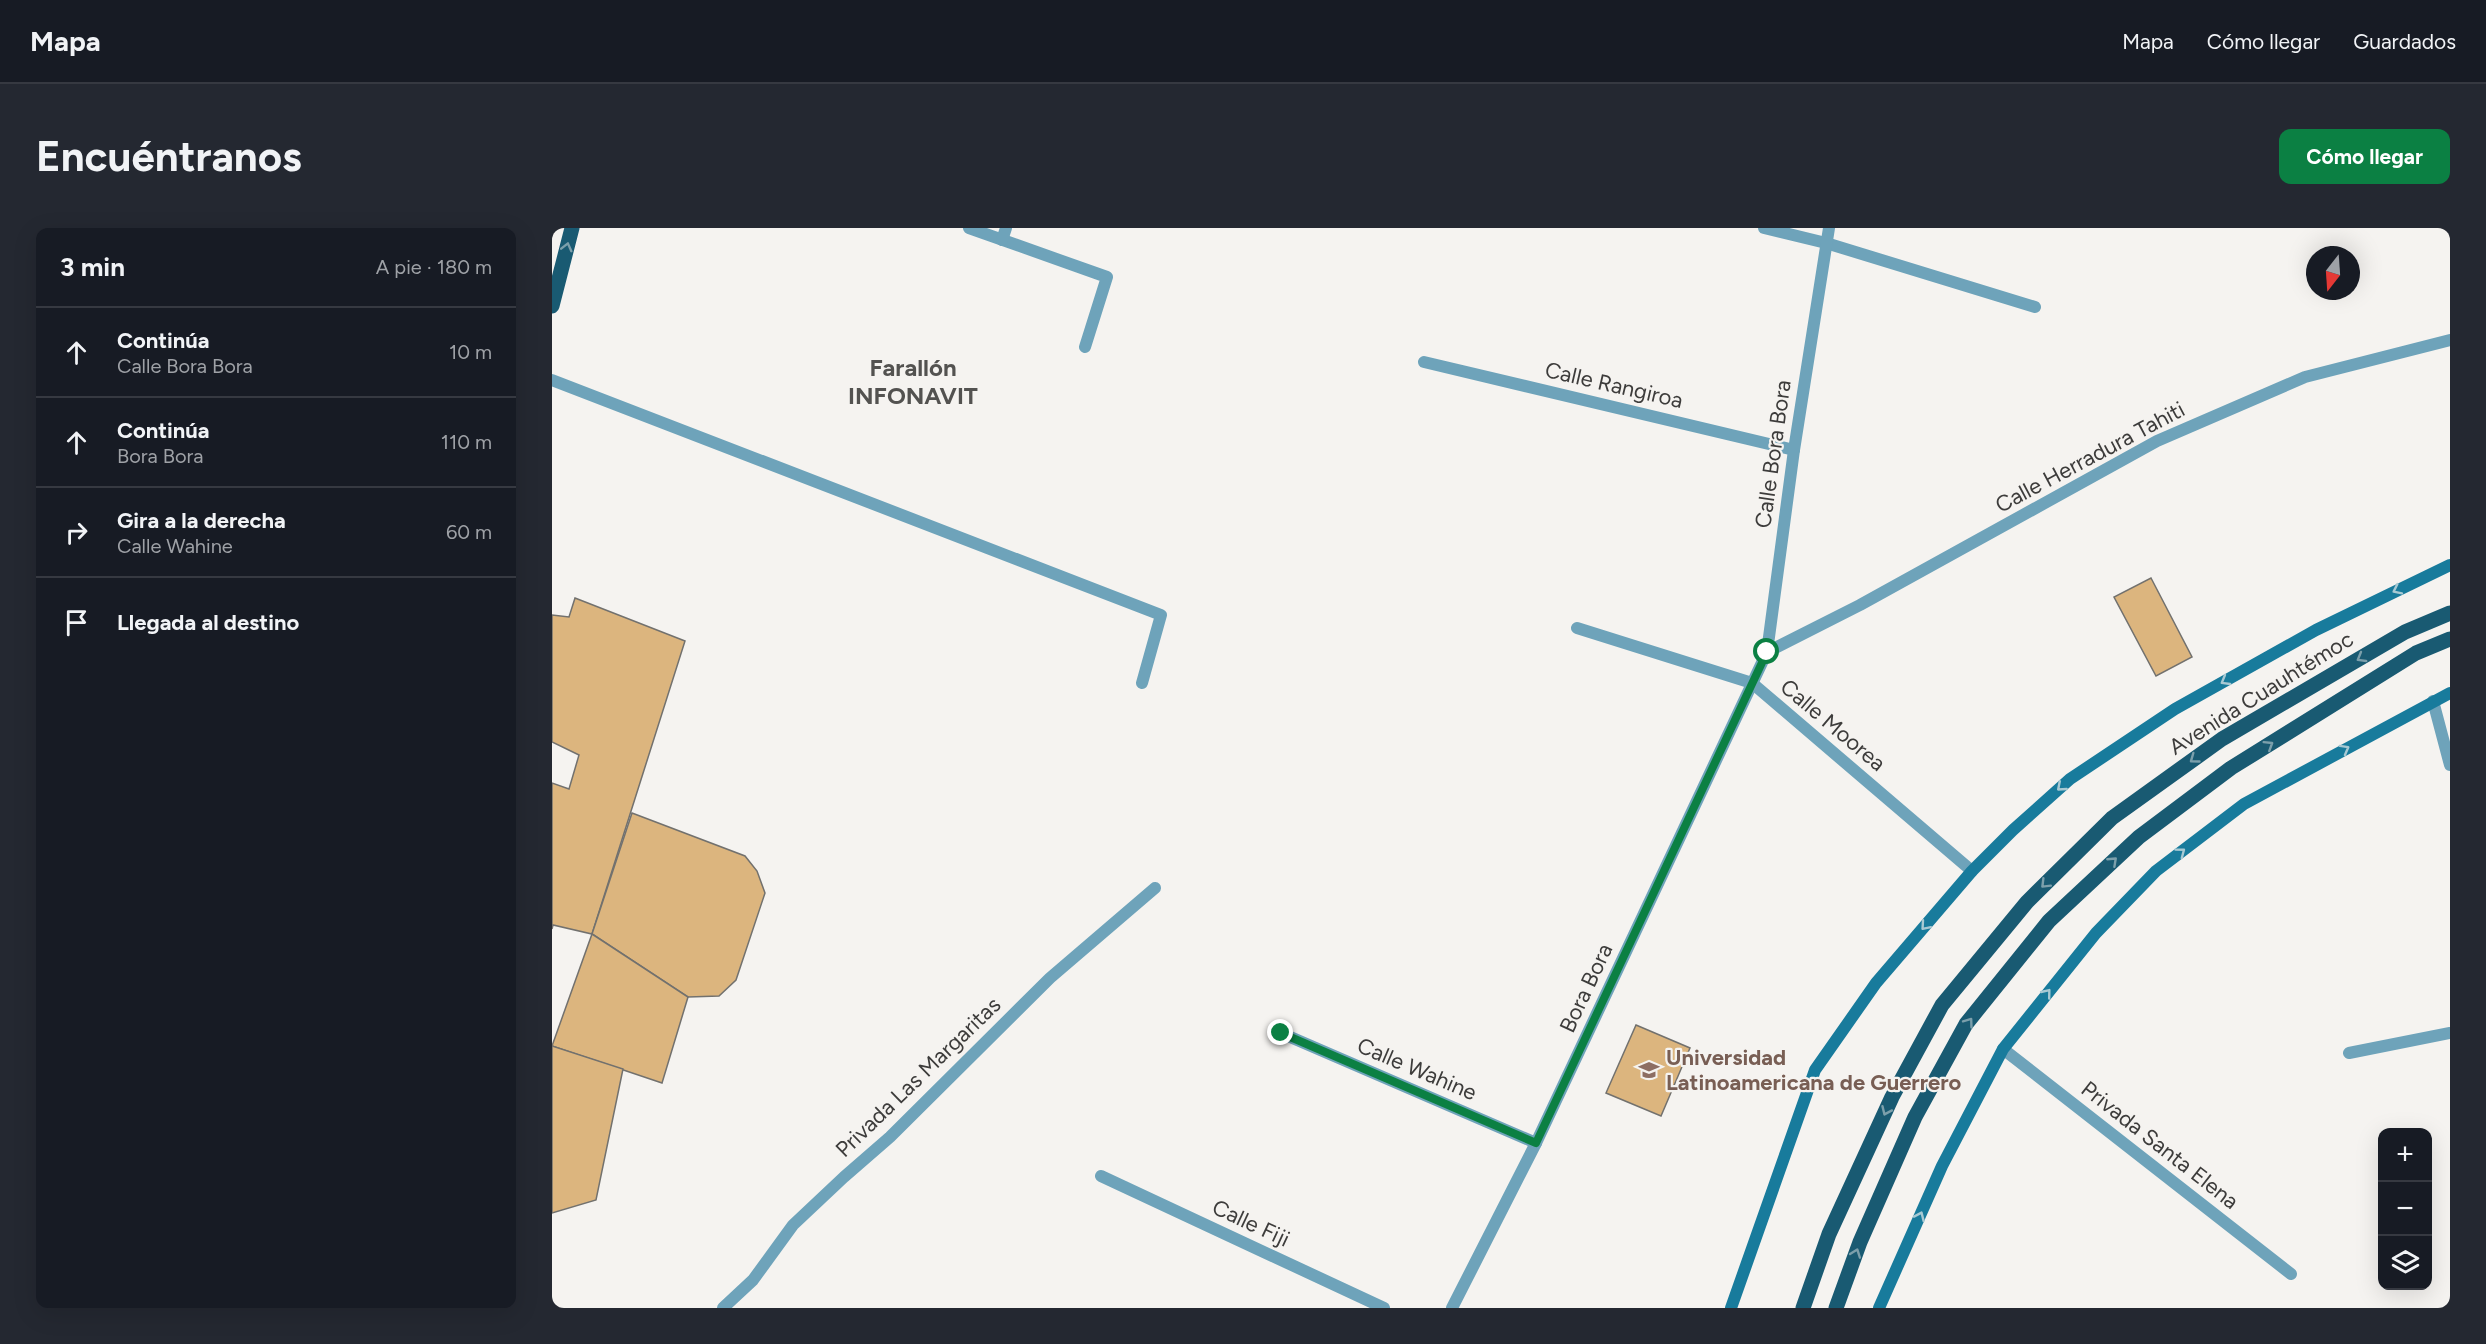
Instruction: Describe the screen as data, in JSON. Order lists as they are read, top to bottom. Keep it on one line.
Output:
{"streets":{"main road":["Avenida Cuauhtémoc"],"street":["Calle Rangiroa","Calle Bora Bora","Calle Herradura Tahiti","Calle Moorea","Bora Bora","Calle Wahine","Privada Las Margaritas","Privada Santa Elena","Calle Fiji"]},"crossings":[["Calle Rangiroa","Calle Bora Bora"],["Calle Bora Bora","Calle Herradura Tahiti"],["Calle Bora Bora","Calle Moorea"],["Calle Bora Bora","Bora Bora"],["Calle Moorea","Bora Bora"],["Bora Bora","Calle Wahine"]],"districts":["Farallón INFONAVIT"],"places":{"school or university":["Universidad Latinoamericana de Guerrero"]},"north":"bottom","page":{"header":"Mapa","nav":["Mapa","Cómo llegar","Guardados"],"buttons":"Cómo llegar","title":"Encuéntranos","heading":["3 min","A pie · 180 m"],"list":[["Continúa","Calle Bora Bora","10 m"],["Continúa","Bora Bora","110 m"],["Gira a la derecha","Calle Wahine","60 m"],"Llegada al destino"],"map_buttons":["+","−"]}}
